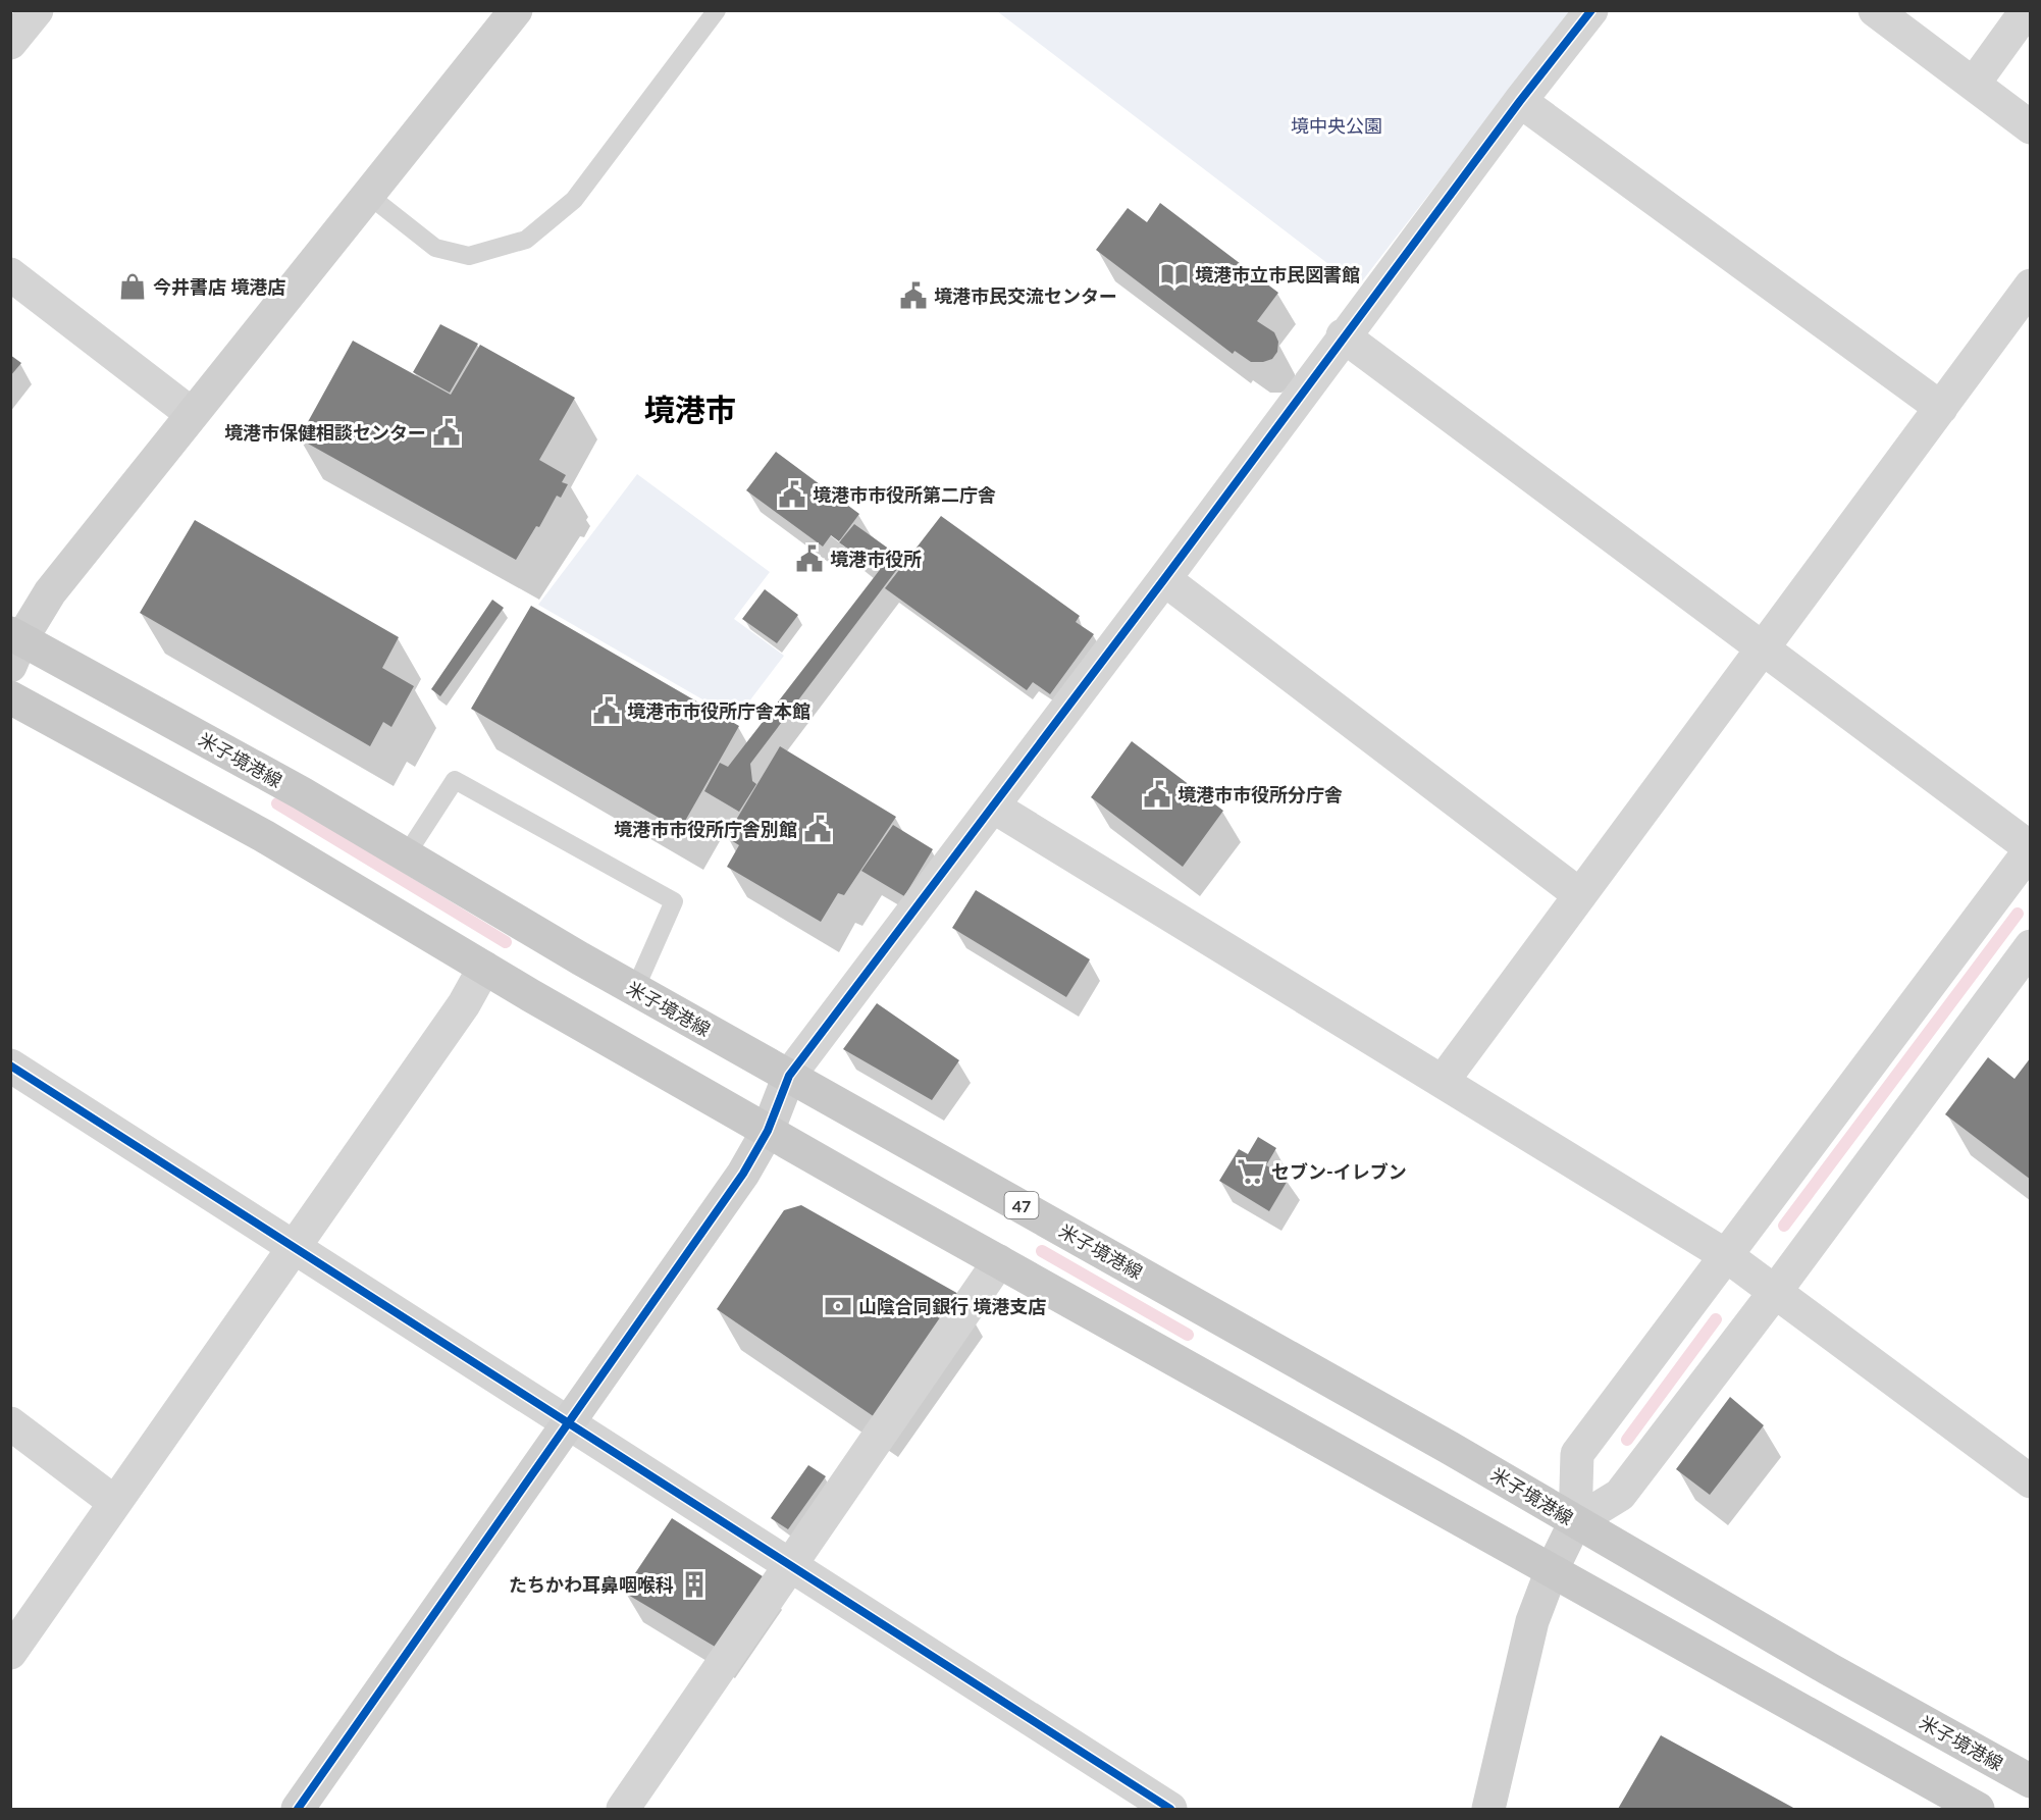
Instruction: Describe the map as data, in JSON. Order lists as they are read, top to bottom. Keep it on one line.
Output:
{"streets":{"main road":["米子境港線","47"]},"districts":["境港市"],"parks":["境中央公園"],"places":{"library":["境港市立市民図書館"],"shop":["今井書店 境港店"],"public building":["境港市民交流センター","境港市保健相談センター","境港市市役所第二庁舎","境港市役所","境港市市役所庁舎本館","境港市市役所分庁舎","境港市市役所庁舎別館"],"supermarket":["セブン-イレブン"],"bank":["山陰合同銀行 境港支店"],"building":["たちかわ耳鼻咽喉科"]}}
